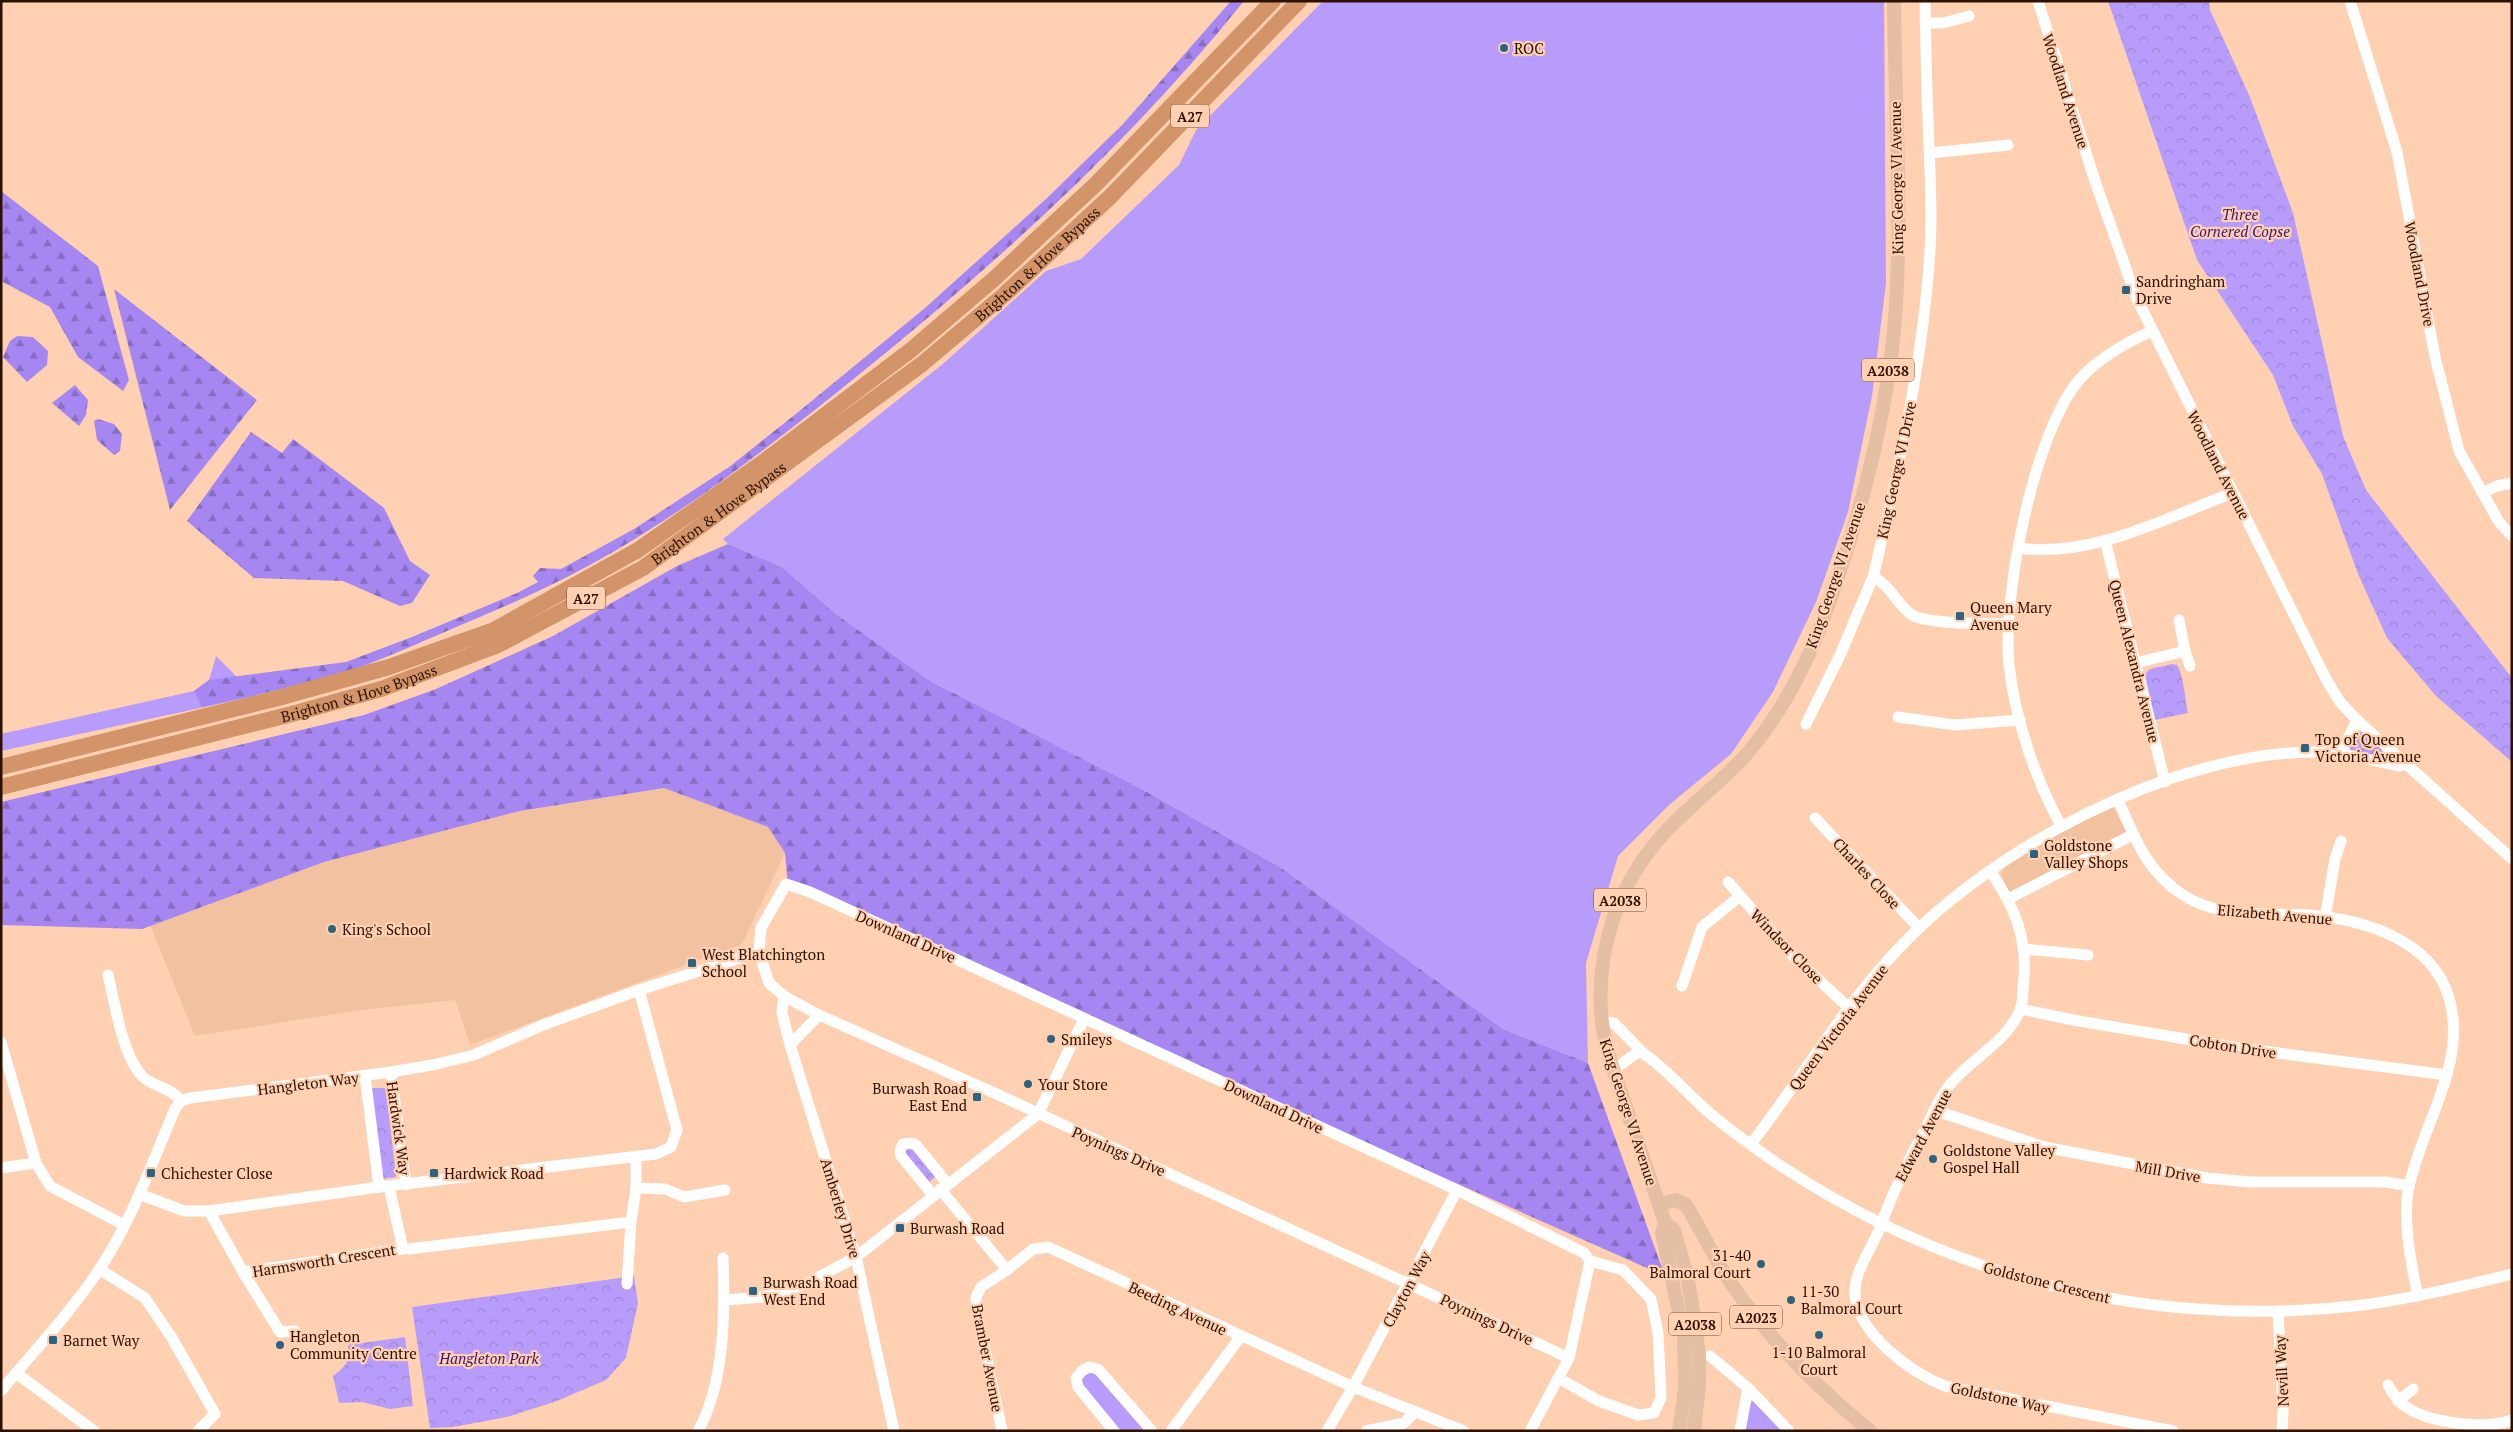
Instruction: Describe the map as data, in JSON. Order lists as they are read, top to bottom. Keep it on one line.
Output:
{"streets":{"highway":["A27","Brighton & Hove Bypass"],"main road":["King George VI Avenue","A2038","A2023"],"street":["Woodland Avenue","Woodland Drive","King George VI Drive","Queen Alexandra Avenue","Charles Close","Elizabeth Avenue","Downland Drive","Windsor Close","Queen Victoria Avenue","Cobton Drive","Hangleton Way","Hardwick Way","Edward Avenue","Poynings Drive","Mill Drive","Amberley Drive","Harmsworth Crescent","Goldstone Crescent","Clayton Way","Beeding Avenue","Bramber Avenue","Nevill Way","Goldstone Way"]},"crossings":[["Woodland Avenue","Queen Victoria Avenue"],["A27","Brighton & Hove Bypass"],["King George VI Avenue","Goldstone Crescent"],["King George VI Avenue","A2023"],["Queen Alexandra Avenue","Queen Victoria Avenue"],["Charles Close","Queen Victoria Avenue"],["Elizabeth Avenue","Queen Victoria Avenue"],["Elizabeth Avenue","Cobton Drive"],["Elizabeth Avenue","Mill Drive"],["Elizabeth Avenue","Goldstone Crescent"],["Downland Drive","Poynings Drive"],["Downland Drive","Clayton Way"],["Windsor Close","Queen Victoria Avenue"],["Queen Victoria Avenue","Goldstone Crescent"],["Cobton Drive","Edward Avenue"],["Hangleton Way","Hardwick Way"],["Hangleton Way","Poynings Drive"],["Hardwick Way","Harmsworth Crescent"],["Edward Avenue","Mill Drive"],["Edward Avenue","Goldstone Crescent"],["Edward Avenue","Goldstone Way"],["Poynings Drive","Amberley Drive"],["Poynings Drive","Clayton Way"],["Goldstone Crescent","Nevill Way"],["Goldstone Crescent","Goldstone Way"],["Clayton Way","Beeding Avenue"],["Beeding Avenue","Bramber Avenue"]],"parks":["Three Cornered Copse","Hangleton Park"],"places":{"other":["ROC","King's School","Smileys","Your Store","Goldstone Valley Gospel Hall","31-40 Balmoral Court","11-30 Balmoral Court","1-10 Balmoral Court","Hangleton Community Centre"],"transit":["Sandringham Drive","Queen Mary Avenue","Top of Queen Victoria Avenue","Goldstone Valley Shops","West Blatchington School","Burwash Road East End","Chichester Close","Hardwick Road","Burwash Road","Burwash Road West End","Barnet Way"]}}
